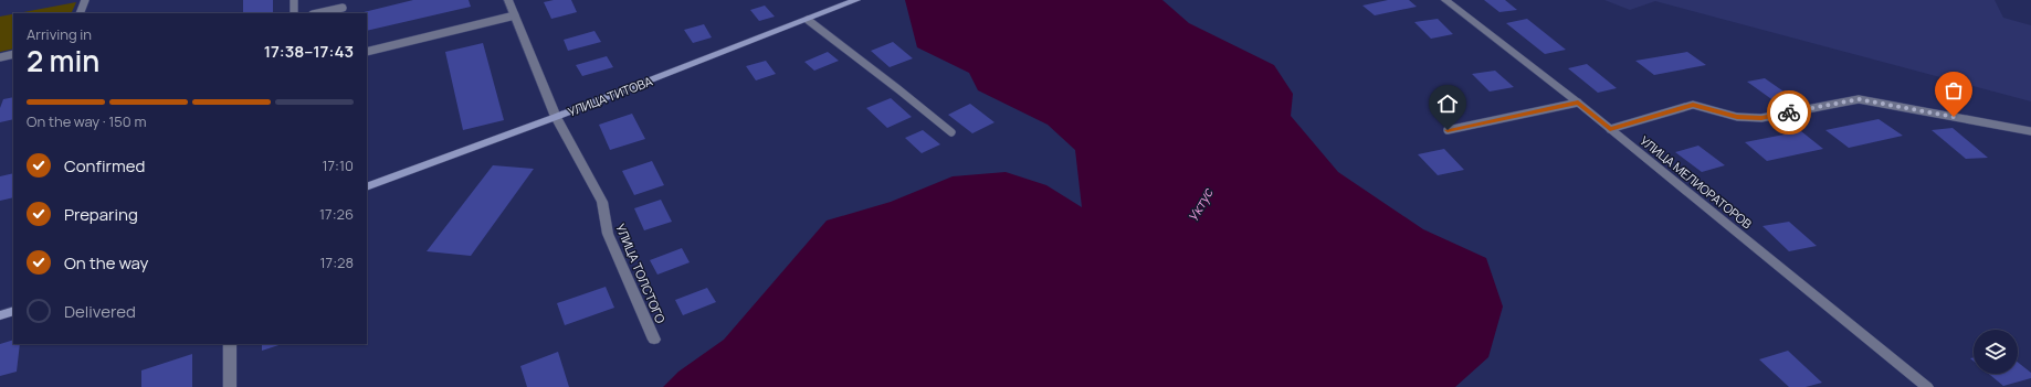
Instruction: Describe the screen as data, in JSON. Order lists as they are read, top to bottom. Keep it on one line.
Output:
{"streets":{"street":["УЛИЦА ТИТОВА","УЛИЦА МЕЛИОРАТОРОВ","УЛИЦА ТОЛСТОГО"]},"crossings":[["УЛИЦА ТИТОВА","УЛИЦА ТОЛСТОГО"]],"water":["Уктус"],"page":{"heading":["2 min","Arriving in","17:38–17:43"],"bar":"On the way · 150 m","list":[["Confirmed","17:10"],["Preparing","17:26"],["On the way","17:28"],"Delivered"]}}
